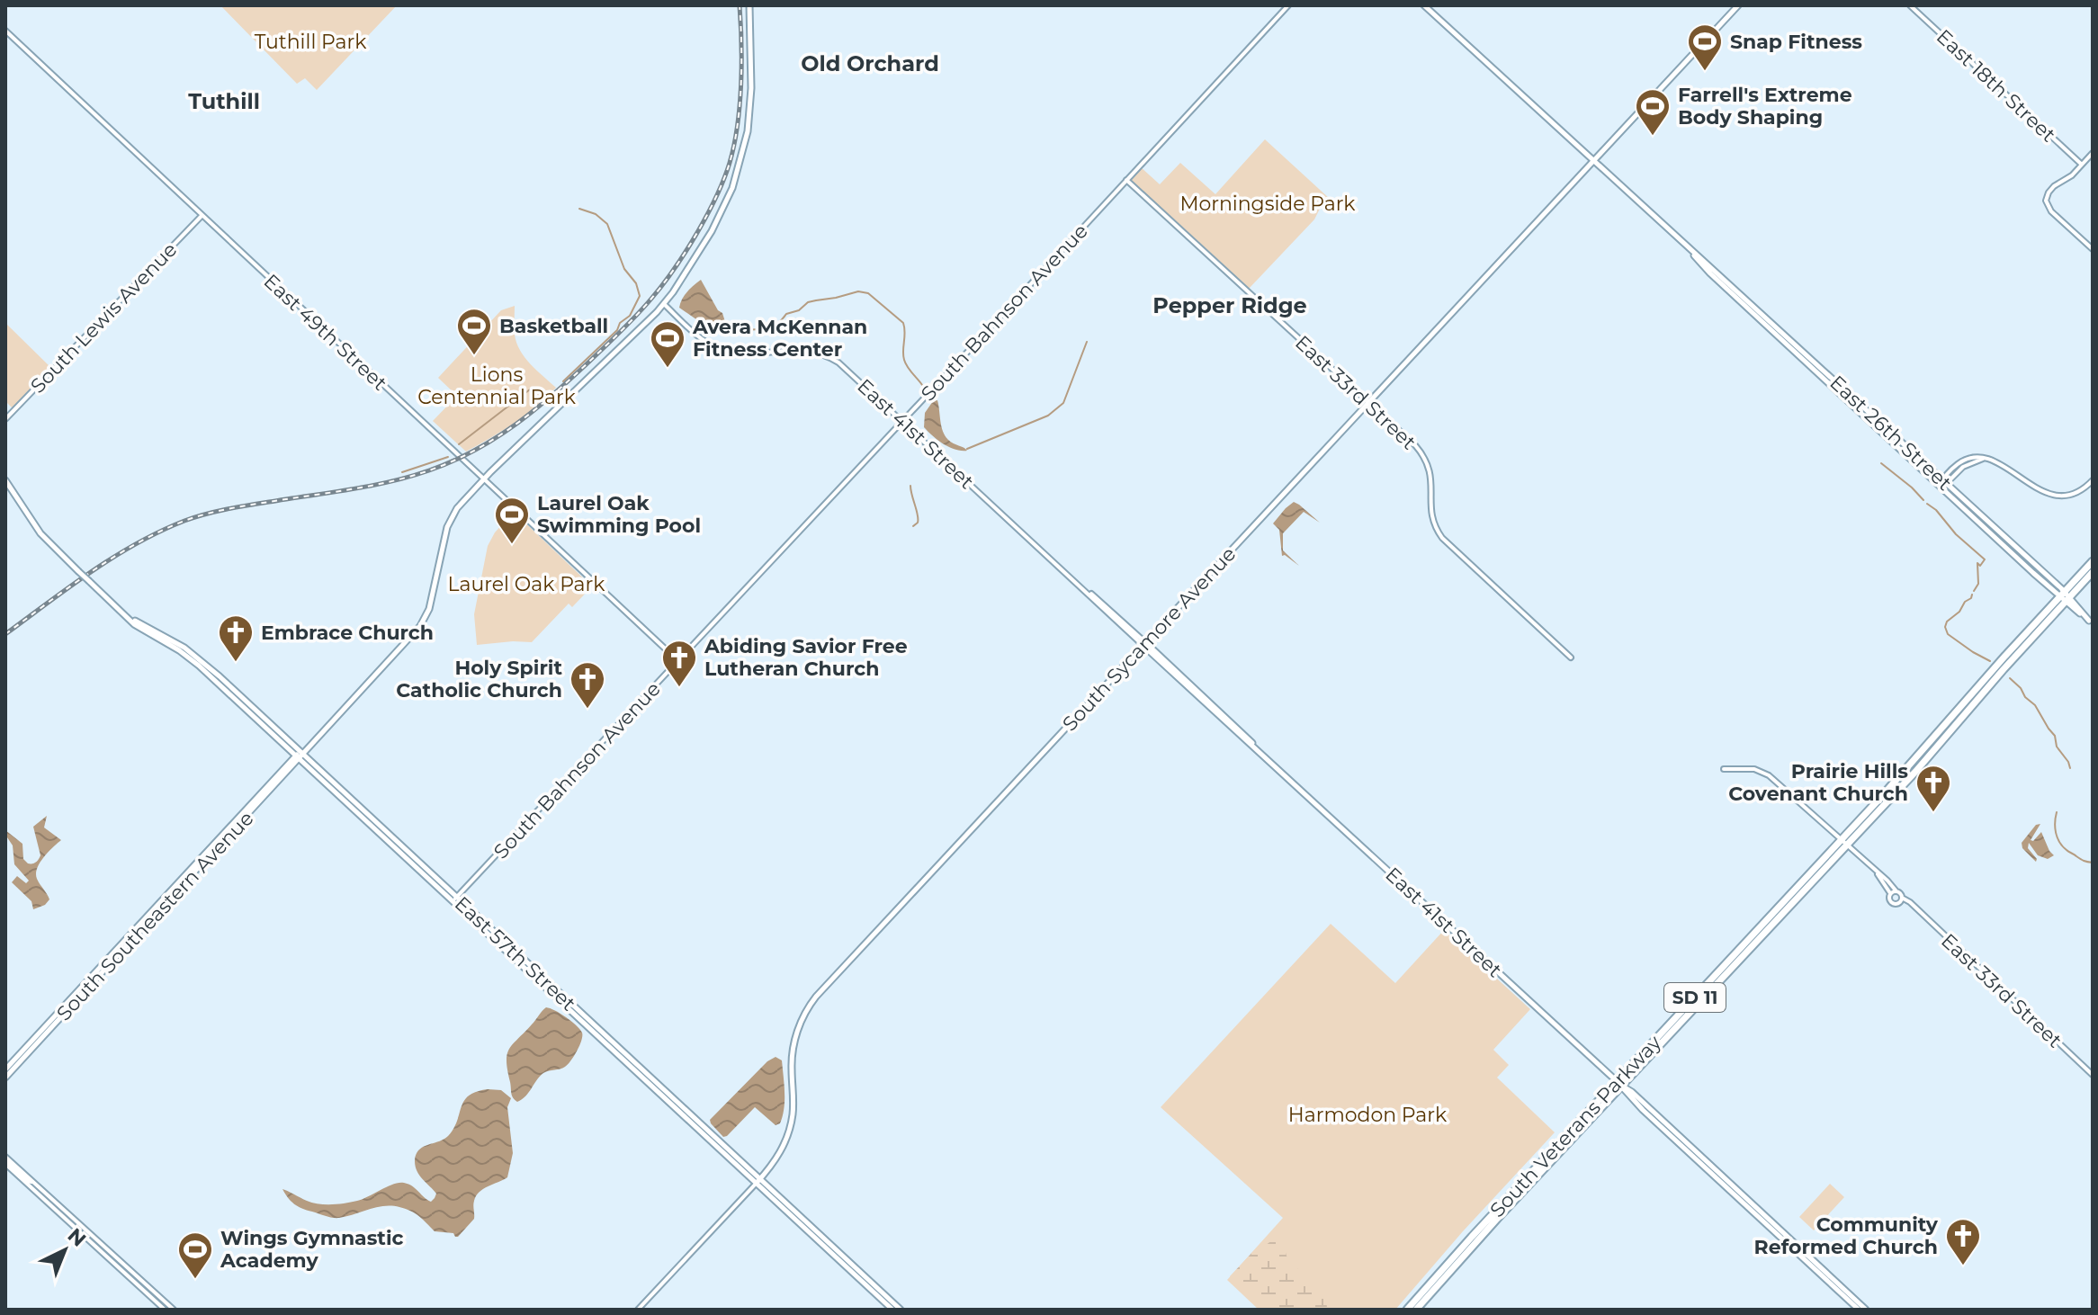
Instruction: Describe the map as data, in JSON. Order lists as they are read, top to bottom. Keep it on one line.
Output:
{"streets":{"highway":["SD 11","South Veterans Parkway"],"main road":["East 26th Street","East 41st Street","South Sycamore Avenue","South Southeastern Avenue","East 57th Street"],"street":["East 18th Street","South Bahnson Avenue","South Lewis Avenue","East 49th Street","East 33rd Street"]},"crossings":[["South Bahnson Avenue","East 49th Street"],["South Bahnson Avenue","East 33rd Street"],["South Bahnson Avenue","East 41st Street"],["South Bahnson Avenue","East 57th Street"],["South Lewis Avenue","East 49th Street"],["East 49th Street","South Southeastern Avenue"],["East 33rd Street","South Sycamore Avenue"],["East 33rd Street","South Veterans Parkway"],["East 26th Street","South Sycamore Avenue"],["East 26th Street","South Veterans Parkway"],["East 41st Street","South Sycamore Avenue"],["East 41st Street","South Southeastern Avenue"],["East 41st Street","South Veterans Parkway"],["South Sycamore Avenue","East 57th Street"],["South Southeastern Avenue","East 57th Street"]],"districts":["Old Orchard","Tuthill","Pepper Ridge"],"parks":["Tuthill Park","Morningside Park","Lions Centennial Park","Laurel Oak Park","Harmodon Park"],"places":{"sports":["Snap Fitness","Farrell's Extreme Body Shaping","Basketball","Avera McKennan Fitness Center","Laurel Oak Swimming Pool","Wings Gymnastic Academy"],"church":["Embrace Church","Abiding Savior Free Lutheran Church","Holy Spirit Catholic Church","Prairie Hills Covenant Church","Community Reformed Church"]},"north":"top right"}
